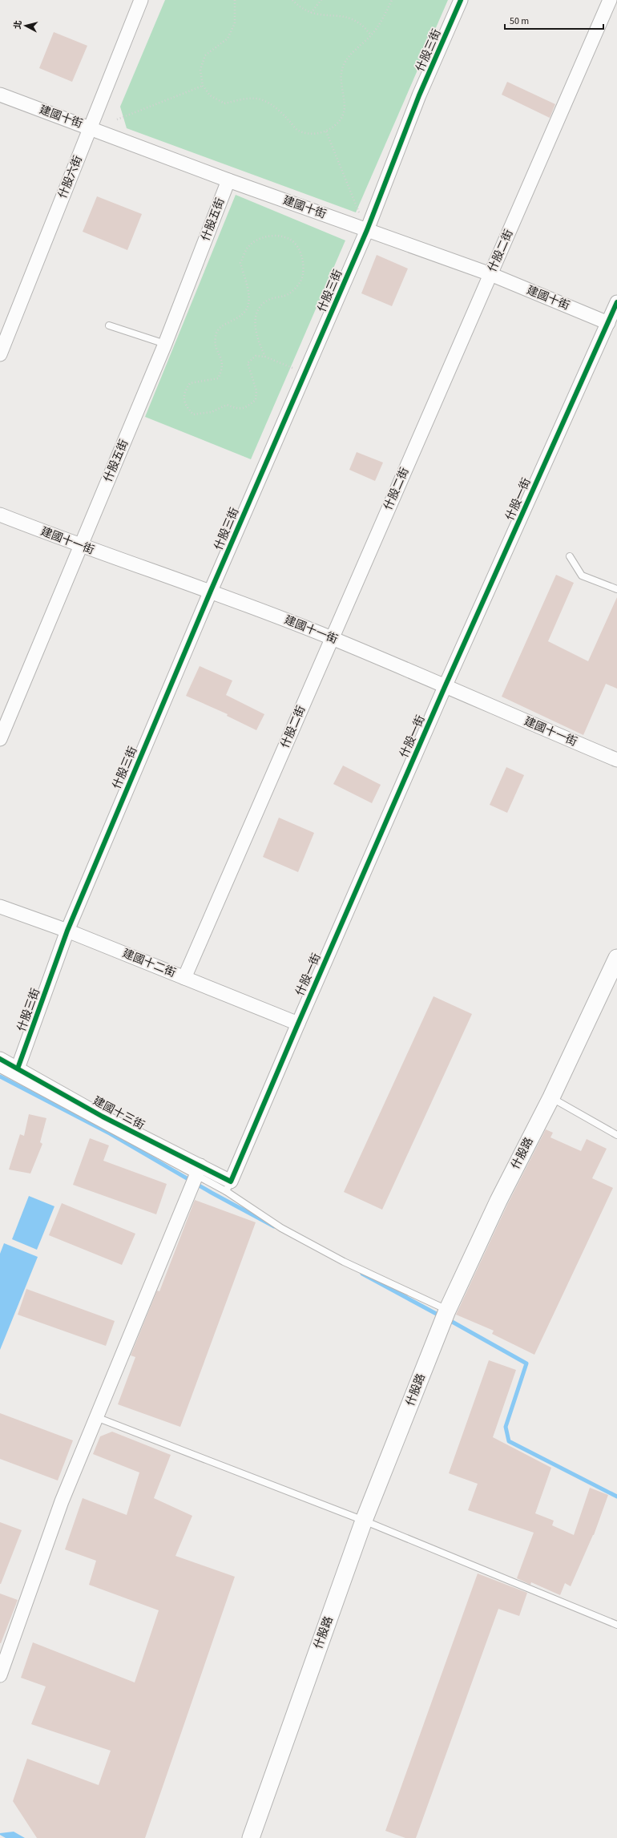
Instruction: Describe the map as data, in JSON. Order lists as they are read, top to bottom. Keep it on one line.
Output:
{"streets":{"street":["什股三街","建國十街","什股六街","什股五街","什股二街","什股一街","建國十一街","建國十二街","建國十三街","什股路"]},"crossings":[["什股三街","建國十街"],["什股三街","建國十一街"],["什股三街","建國十二街"],["什股三街","建國十三街"],["建國十街","什股六街"],["建國十街","什股五街"],["建國十街","什股二街"],["建國十街","什股一街"],["什股五街","建國十一街"],["什股二街","建國十一街"],["什股二街","建國十二街"],["什股一街","建國十一街"],["什股一街","建國十二街"],["什股一街","建國十三街"]],"scale_bar":"50 m","north":"left"}
